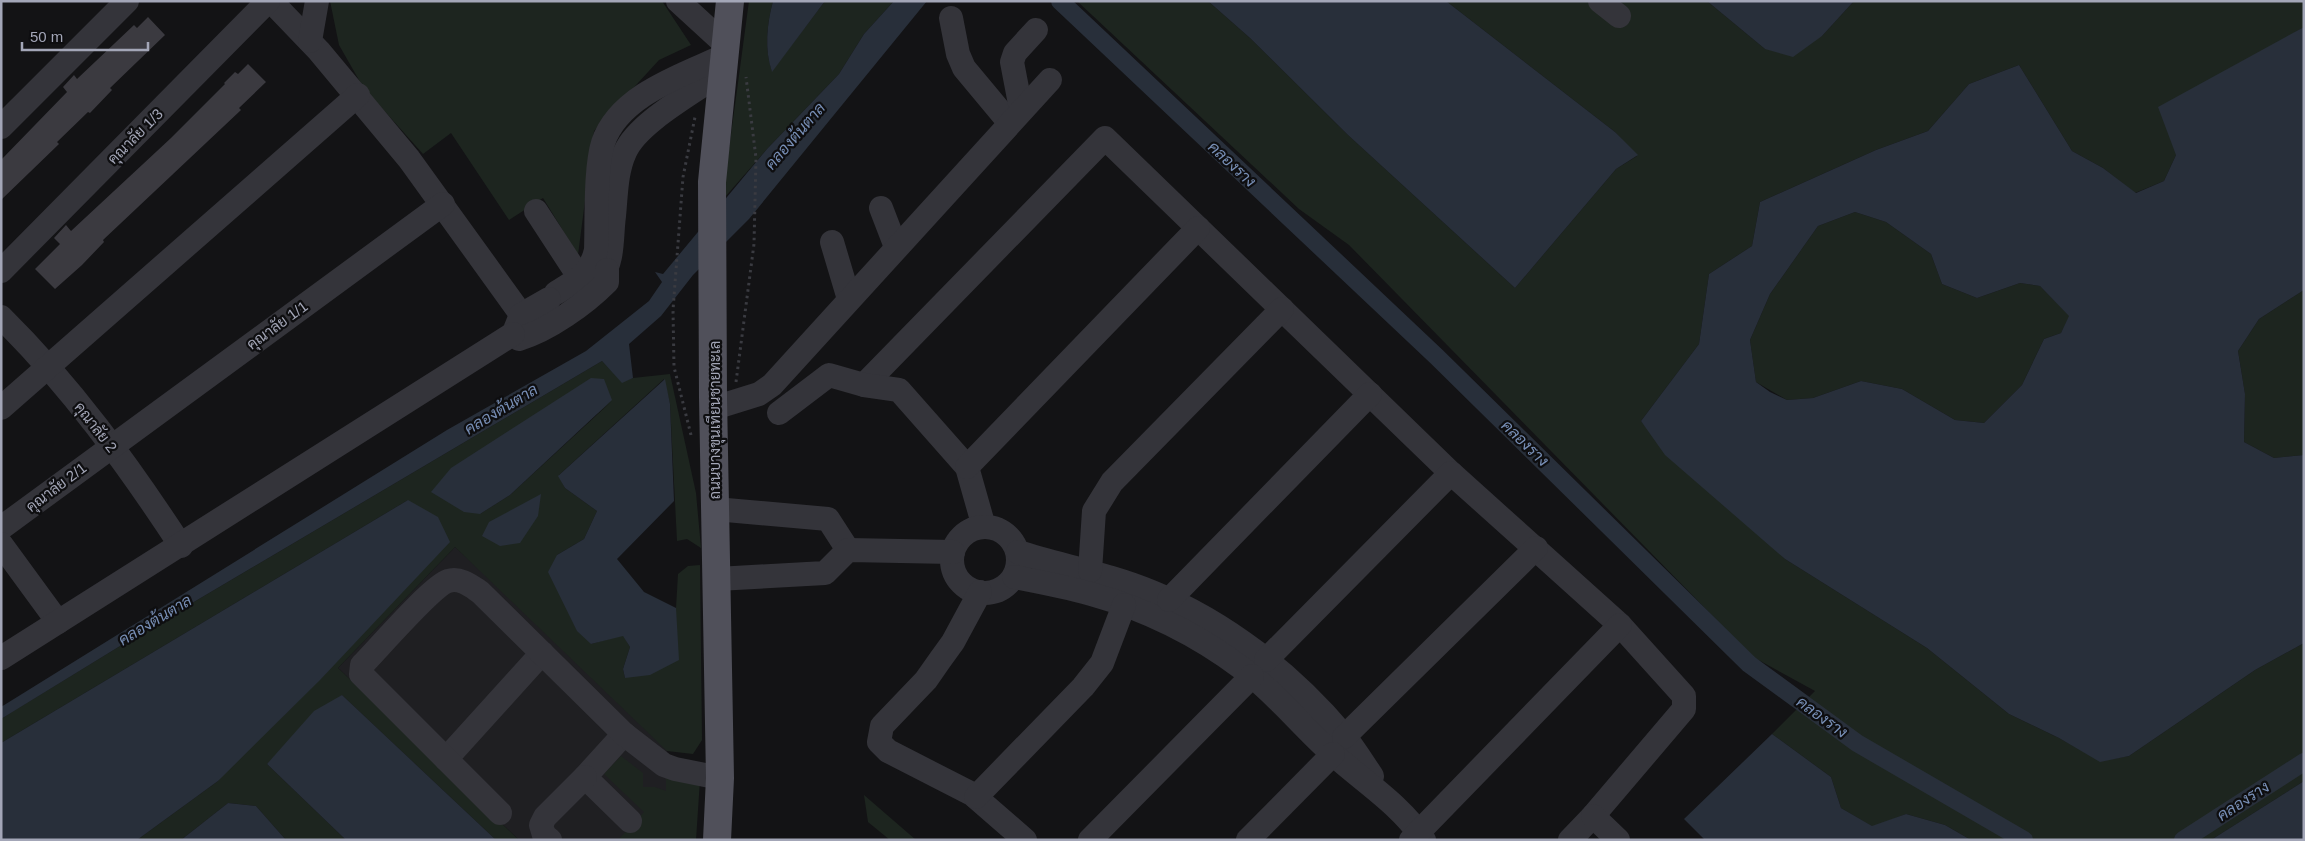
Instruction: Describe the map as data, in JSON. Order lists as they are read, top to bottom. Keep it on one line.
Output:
{"streets":{"main road":["ถนนบางขุนเทียนชายทะเล"],"street":["คุณาลัย 1/3","คุณาลัย 1/1","คุณาลัย 2","คุณาลัย 2/1"]},"crossings":[["คุณาลัย 1/1","คุณาลัย 2"],["คุณาลัย 1/1","คุณาลัย 2/1"],["คุณาลัย 2","คุณาลัย 2/1"]],"water":["คลองต้นตาล","คลองราง"],"scale_bar":"50 m"}
